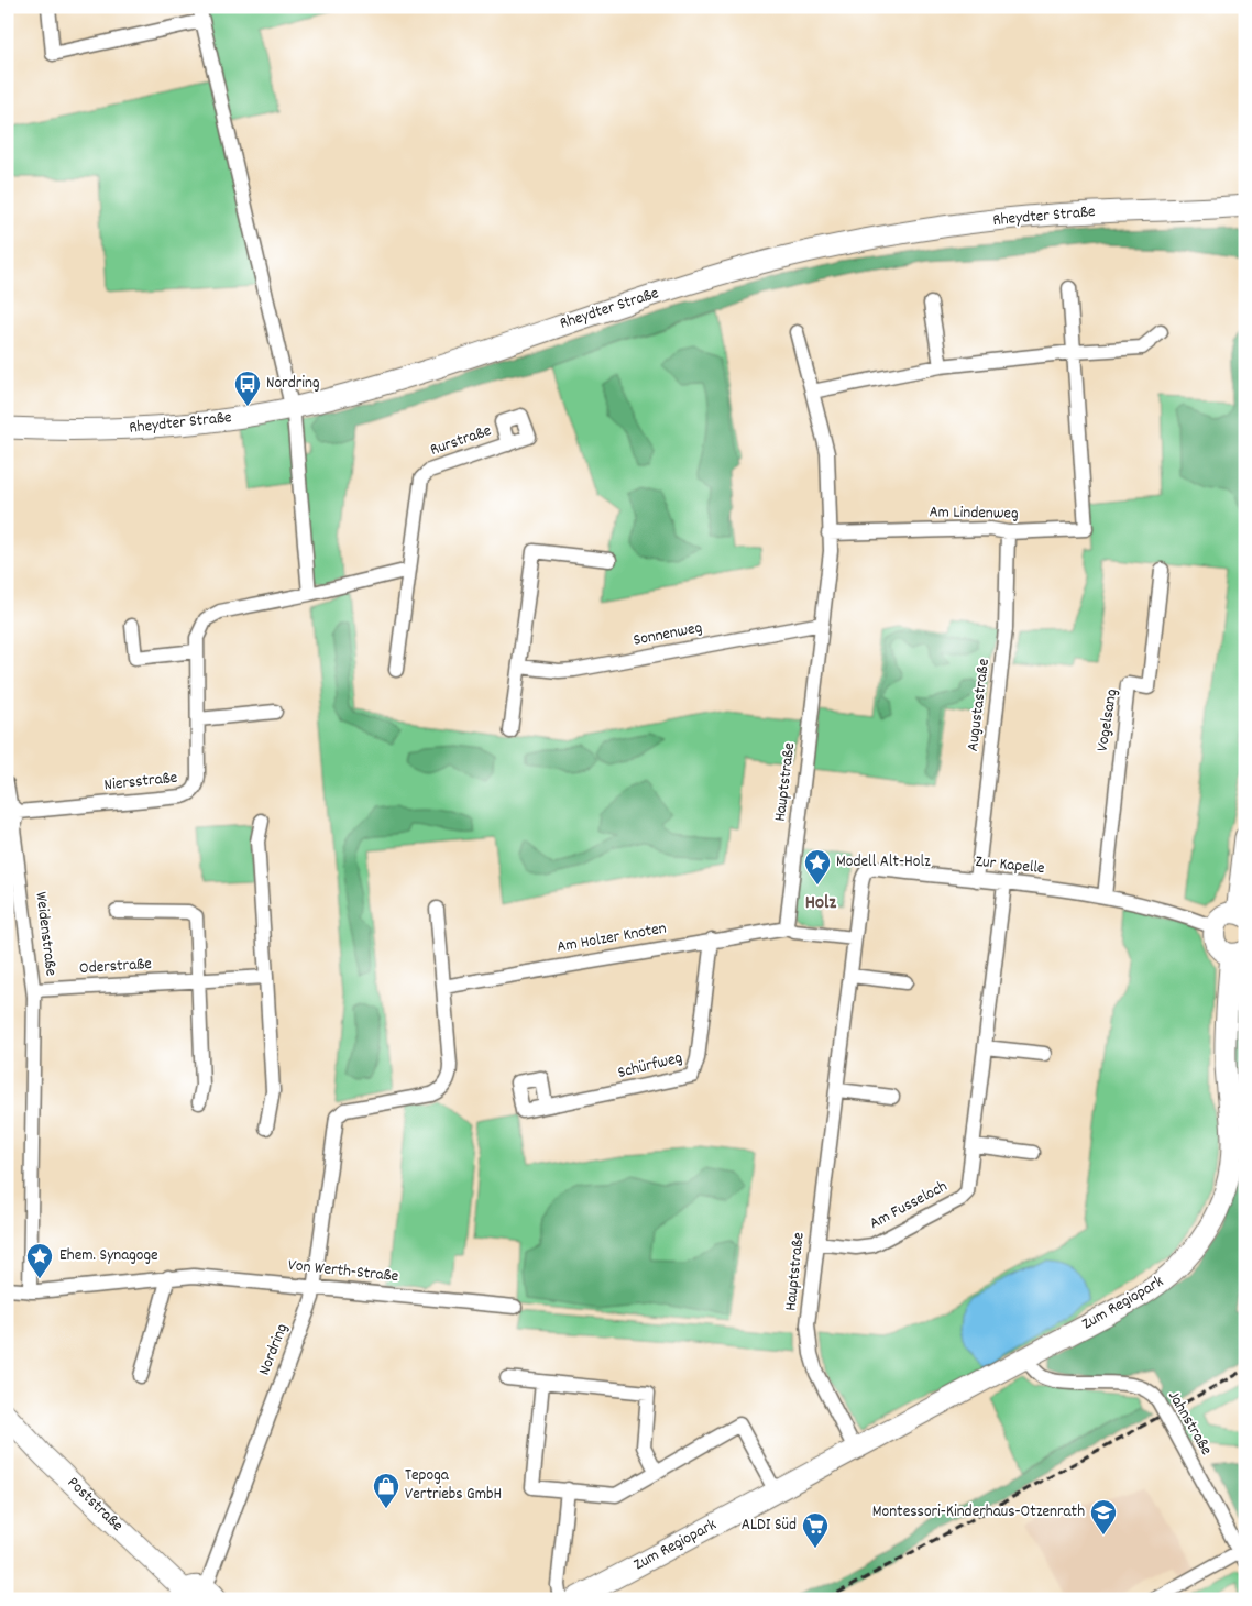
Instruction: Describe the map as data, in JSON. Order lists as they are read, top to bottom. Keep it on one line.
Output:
{"streets":{"street":["Rheydter Straße","Rurstraße","Am Lindenweg","Sonnenweg","Augustastraße","Vogelsang","Niersstraße","Hauptstraße","Zur Kapelle","Weidenstraße","Am Holzer Knoten","Oderstraße","Schürfweg","Am Fusseloch","Von Werth-Straße","Zum Regiopark","Nordring","Jahnstraße","Poststraße"]},"crossings":[["Am Lindenweg","Augustastraße"],["Am Lindenweg","Hauptstraße"],["Sonnenweg","Hauptstraße"],["Augustastraße","Zur Kapelle"],["Vogelsang","Zur Kapelle"],["Niersstraße","Weidenstraße"],["Hauptstraße","Zur Kapelle"],["Hauptstraße","Am Holzer Knoten"],["Hauptstraße","Am Fusseloch"],["Hauptstraße","Zum Regiopark"],["Zur Kapelle","Am Fusseloch"],["Weidenstraße","Oderstraße"],["Weidenstraße","Von Werth-Straße"],["Am Holzer Knoten","Schürfweg"],["Am Holzer Knoten","Nordring"],["Von Werth-Straße","Nordring"],["Zum Regiopark","Jahnstraße"]],"districts":["Holz"],"places":{"bus stop":["Nordring"],"place":["Modell Alt-Holz","Ehem. Synagoge"],"shop":["Tepoga Vertriebs GmbH"],"school or university":["Montessori-Kinderhaus-Otzenrath"],"supermarket":["ALDI Süd"]}}
